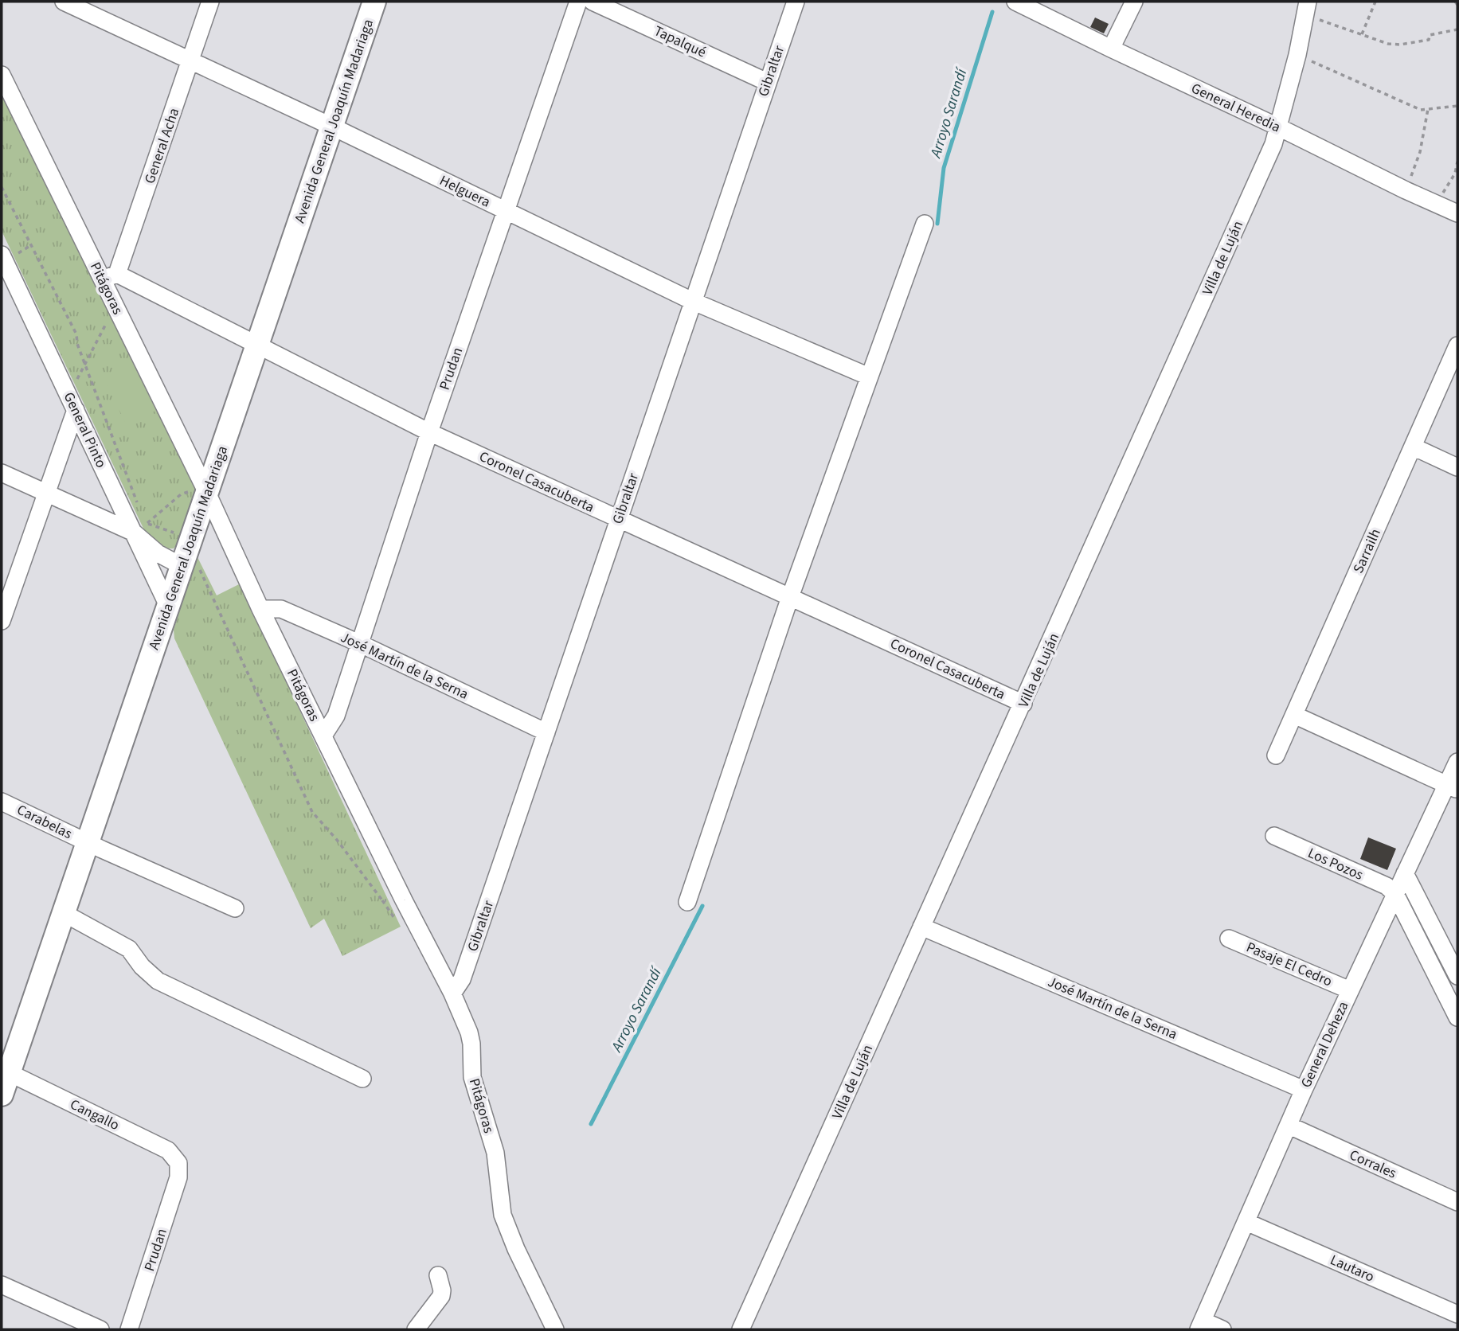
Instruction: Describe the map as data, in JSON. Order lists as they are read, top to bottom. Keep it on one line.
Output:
{"streets":{"main road":["Avenida General Joaquín Madariaga"],"street":["Tapalqué","Gibraltar","General Heredia","General Acha","Helguera","Villa de Luján","Pitágoras","Prudan","General Pinto","Coronel Casacuberta","Sarrailh","José Martín de la Serna","Carabelas","Los Pozos","Pasaje El Cedro","General Deheza","Cangallo","Corrales","Lautaro"]},"crossings":[["Tapalqué","Gibraltar"],["Gibraltar","Helguera"],["Gibraltar","Pitágoras"],["Gibraltar","Coronel Casacuberta"],["Gibraltar","José Martín de la Serna"],["General Heredia","Villa de Luján"],["Avenida General Joaquín Madariaga","Helguera"],["Avenida General Joaquín Madariaga","Pitágoras"],["Avenida General Joaquín Madariaga","General Pinto"],["Avenida General Joaquín Madariaga","Coronel Casacuberta"],["Avenida General Joaquín Madariaga","Carabelas"],["Avenida General Joaquín Madariaga","Cangallo"],["General Acha","Helguera"],["General Acha","Pitágoras"],["General Acha","Coronel Casacuberta"],["Helguera","Prudan"],["Villa de Luján","Coronel Casacuberta"],["Villa de Luján","José Martín de la Serna"],["Pitágoras","Prudan"],["Pitágoras","Coronel Casacuberta"],["Pitágoras","José Martín de la Serna"],["Prudan","Coronel Casacuberta"],["Prudan","José Martín de la Serna"],["Prudan","Cangallo"],["José Martín de la Serna","General Deheza"],["Los Pozos","General Deheza"],["Pasaje El Cedro","General Deheza"],["General Deheza","Corrales"],["General Deheza","Lautaro"]],"water":["Arroyo Sarandí"]}
